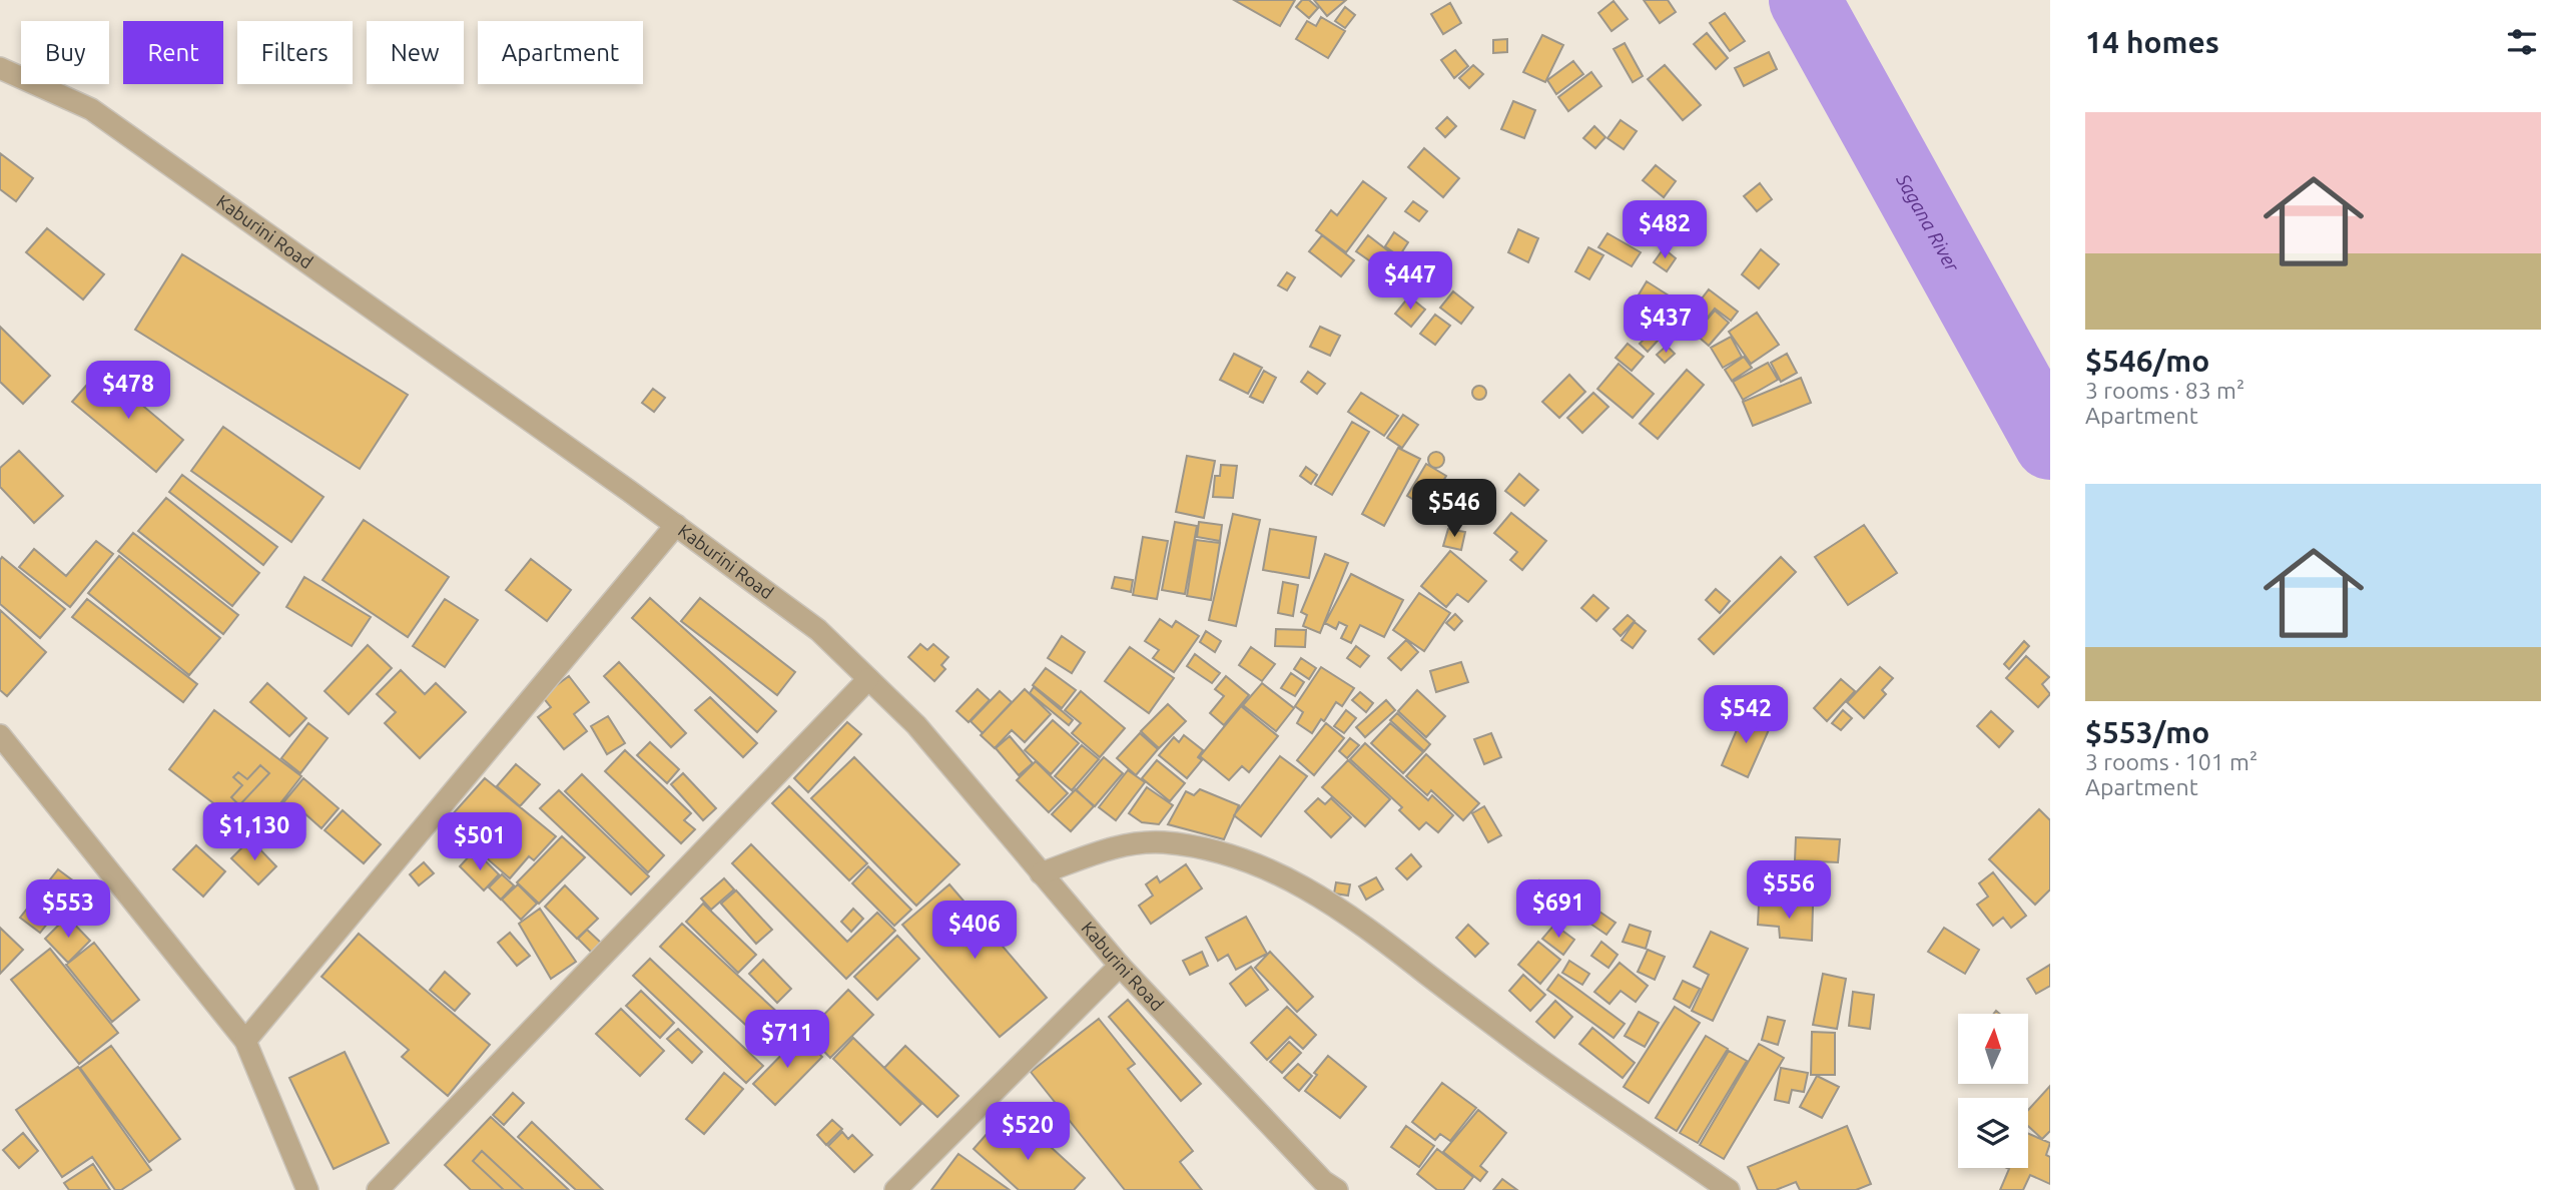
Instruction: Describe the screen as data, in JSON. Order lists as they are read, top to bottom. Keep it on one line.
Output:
{"streets":{"street":["Kaburini Road"]},"water":["Sagana River"],"north":"top","page":{"heading":"14 homes","chip":["Buy","Rent","Filters","New","Apartment"],"list":[{"name":"$546/mo","note":"3 rooms · 83 m² · Apartment"},{"name":"$553/mo","note":"3 rooms · 101 m² · Apartment"}],"price":["$482","$447","$437","$478","$546","$542","$1,130","$501","$556","$553","$691","$406","$711","$520"]}}
